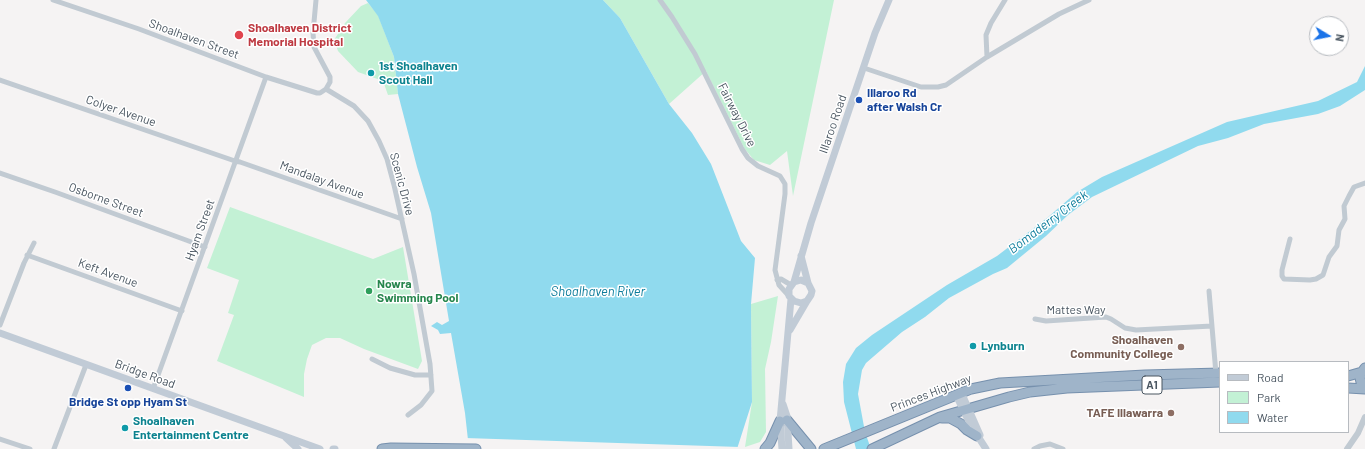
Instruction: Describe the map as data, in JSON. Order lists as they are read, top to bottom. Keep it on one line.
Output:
{"streets":{"highway":["A1","Princes Highway"],"main road":["Illaroo Road","Bridge Road"],"street":["Shoalhaven Street","Colyer Avenue","Fairway Drive","Mandalay Avenue","Scenic Drive","Osborne Street","Hyam Street","Keft Avenue","Mattes Way"]},"crossings":[["Shoalhaven Street","Scenic Drive"],["Shoalhaven Street","Hyam Street"],["Colyer Avenue","Mandalay Avenue"],["Colyer Avenue","Hyam Street"],["Mandalay Avenue","Scenic Drive"],["Mandalay Avenue","Hyam Street"],["Osborne Street","Hyam Street"],["Hyam Street","Keft Avenue"],["Hyam Street","Bridge Road"]],"water":["Bomaderry Creek","Shoalhaven River"],"places":["Shoalhaven District Memorial Hospital","1st Shoalhaven Scout Hall","Illaroo Rd after Walsh Cr","Nowra Swimming Pool","Lynburn","Shoalhaven Community College","Bridge St opp Hyam St","TAFE Illawarra","Shoalhaven Entertainment Centre"],"legend":["Road","Park","Water"],"north":"right"}
